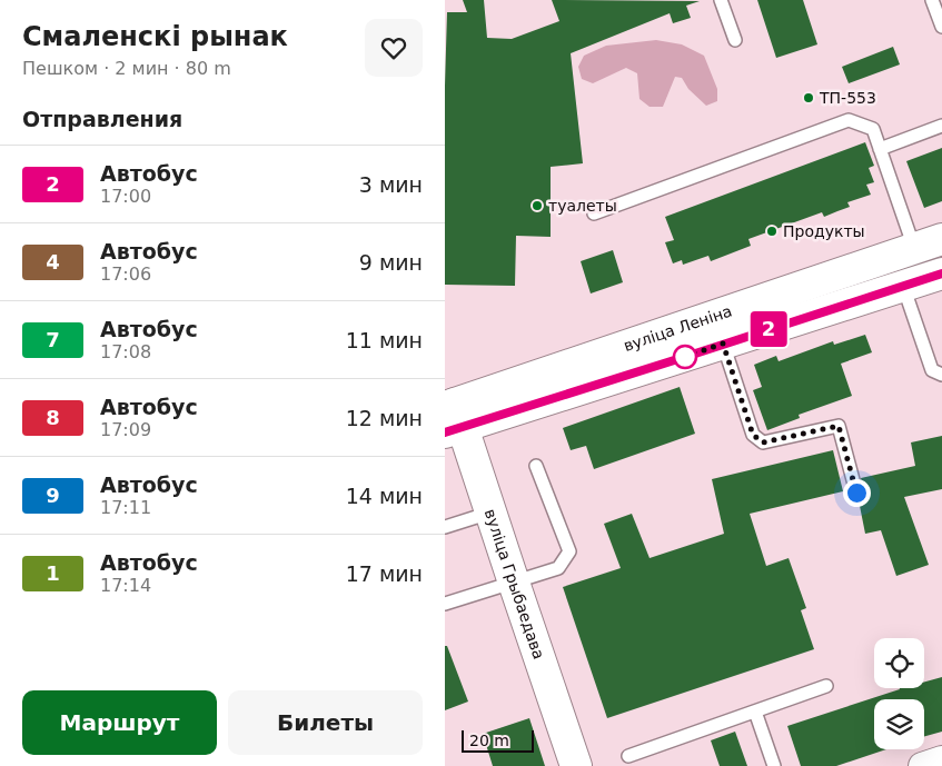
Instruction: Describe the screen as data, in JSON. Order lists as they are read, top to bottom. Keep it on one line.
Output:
{"streets":{"main road":["вуліца Леніна","вуліца Грыбаедава"]},"crossings":[["вуліца Леніна","вуліца Грыбаедава"]],"places":["ТП-553","туалеты","Продукты"],"lines":["bus line 2"],"scale_bar":"20 m","page":{"heading":[["Смаленскі рынак","Пешком · 2 мин · 80 m"],"Отправления"],"on_map":"2","list":[{"mark":"2","name":"Автобус","note":"17:00","value":"3 мин"},{"mark":"4","name":"Автобус","note":"17:06","value":"9 мин"},{"mark":"7","name":"Автобус","note":"17:08","value":"11 мин"},{"mark":"8","name":"Автобус","note":"17:09","value":"12 мин"},{"mark":"9","name":"Автобус","note":"17:11","value":"14 мин"},{"mark":"1","name":"Автобус","note":"17:14","value":"17 мин"}],"buttons":["Маршрут","Билеты"],"scale":"20 m"}}
